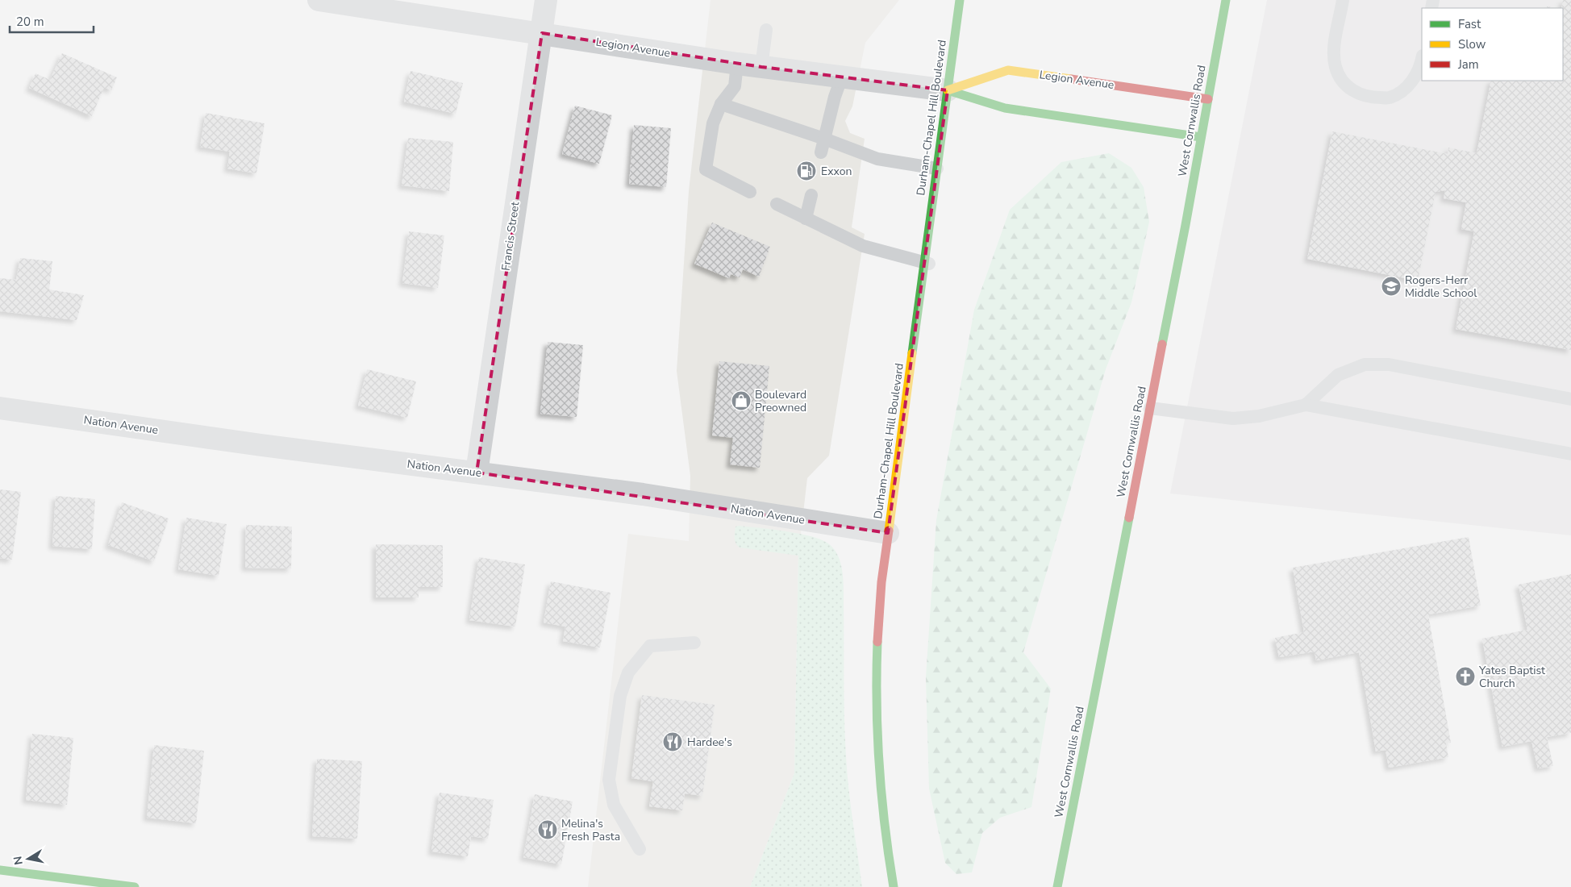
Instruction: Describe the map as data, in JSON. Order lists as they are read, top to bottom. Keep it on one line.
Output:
{"streets":{"street":["Legion Avenue","Durham-Chapel Hill Boulevard","West Cornwallis Road","Francis Street","Nation Avenue"]},"crossings":[["Legion Avenue","Durham-Chapel Hill Boulevard"],["Legion Avenue","West Cornwallis Road"],["Legion Avenue","Francis Street"],["Durham-Chapel Hill Boulevard","Nation Avenue"],["Francis Street","Nation Avenue"]],"places":{"fuel station":["Exxon"],"school or university":["Rogers-Herr Middle School"],"shop":["Boulevard Preowned"],"church":["Yates Baptist Church"],"restaurant":["Hardee's","Melina's Fresh Pasta"]},"legend":["Fast","Slow","Jam"],"scale_bar":"20 m","north":"left"}
